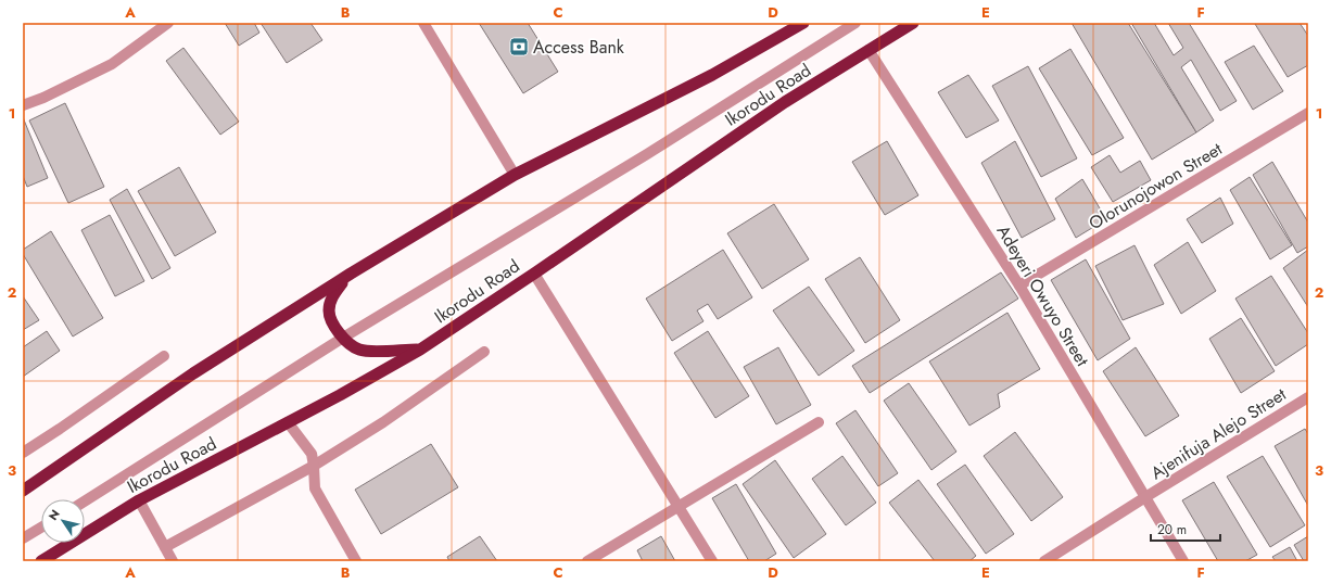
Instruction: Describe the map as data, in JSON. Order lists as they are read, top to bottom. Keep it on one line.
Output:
{"streets":{"highway":["Ikorodu Road"],"street":["Olorunojowon Street","Adeyeri Owuyo Street","Ajenifuja Alejo Street"]},"crossings":[["Ikorodu Road","Adeyeri Owuyo Street"],["Olorunojowon Street","Adeyeri Owuyo Street"],["Adeyeri Owuyo Street","Ajenifuja Alejo Street"]],"places":{"bank":["Access Bank"]},"scale_bar":"20 m","north":"top left","grid":{"columns":["A","B","C","D","E","F"],"rows":["1","2","3"]}}
